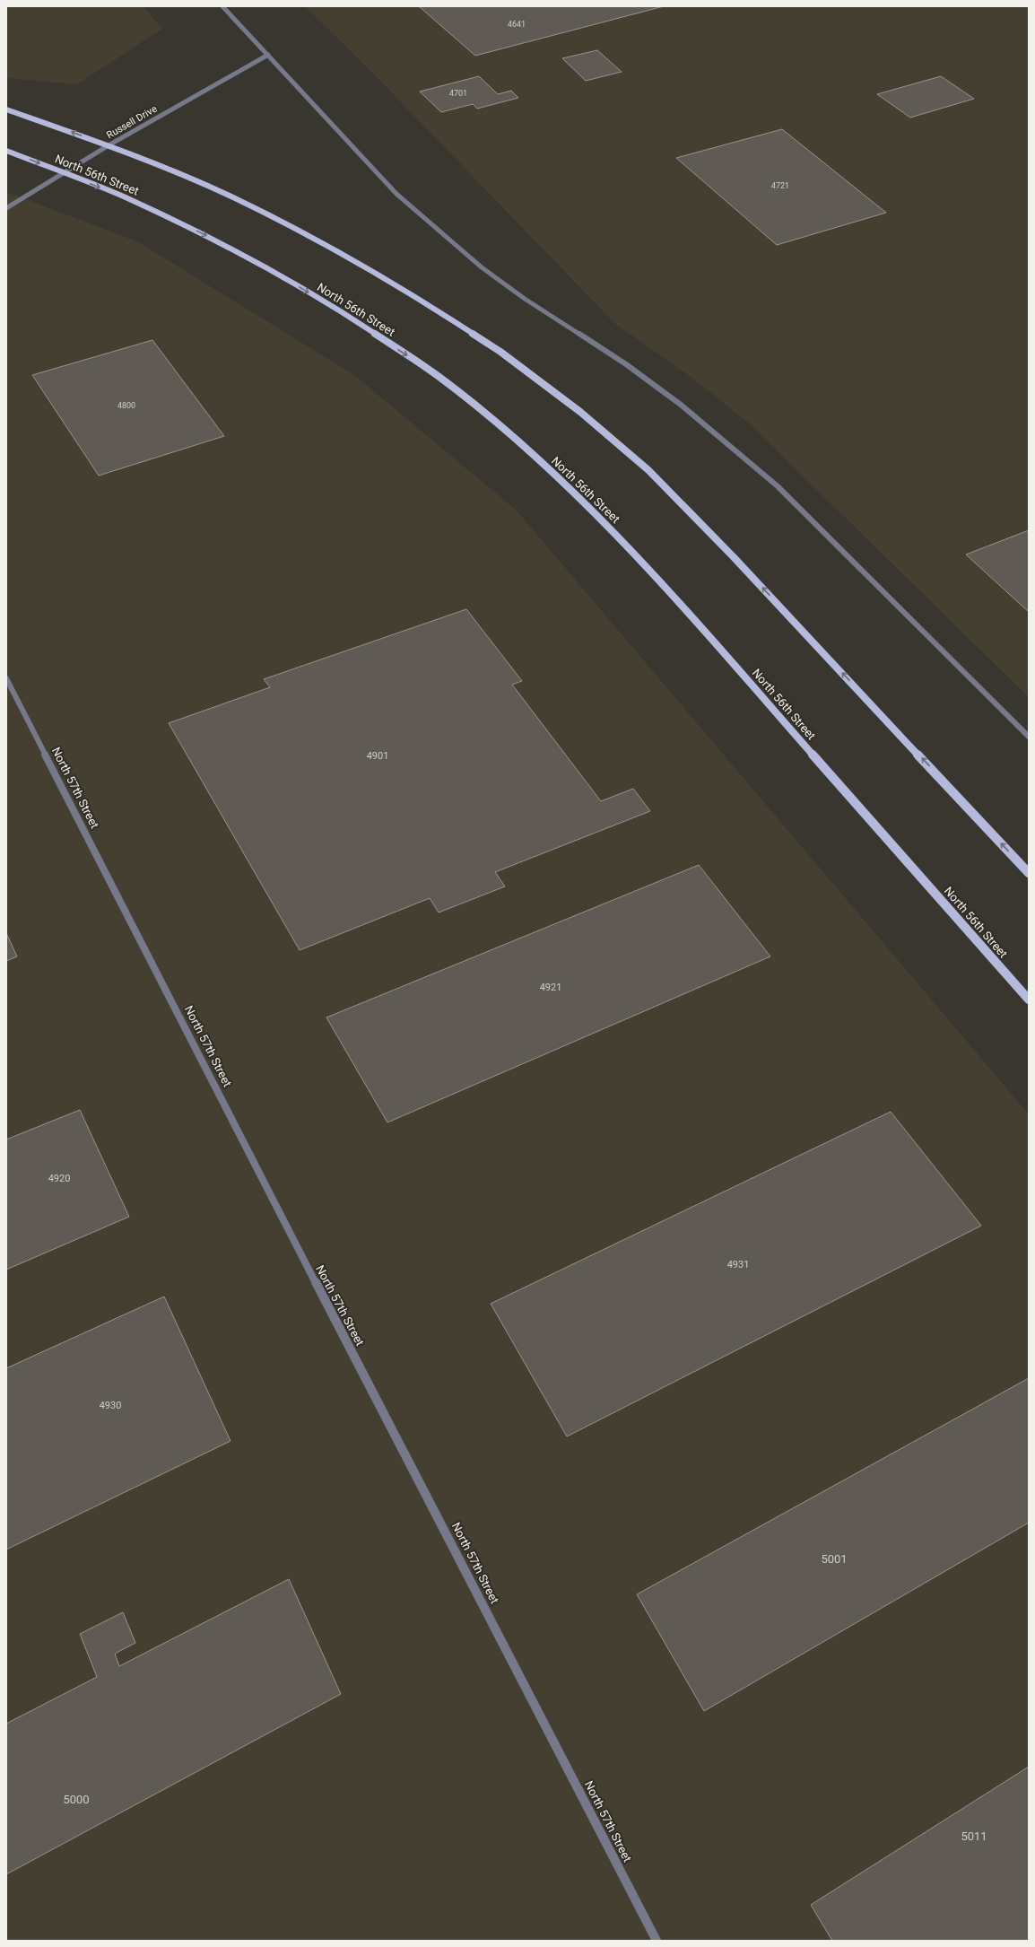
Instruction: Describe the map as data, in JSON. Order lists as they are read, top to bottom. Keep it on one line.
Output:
{"streets":{"main road":["North 56th Street"],"street":["Russell Drive","North 57th Street"]},"crossings":[["Russell Drive","North 56th Street"]],"house_numbers":["4641","4701","4721","4800","4901","4921","4920","4931","4930","5001","5000","5011"]}
